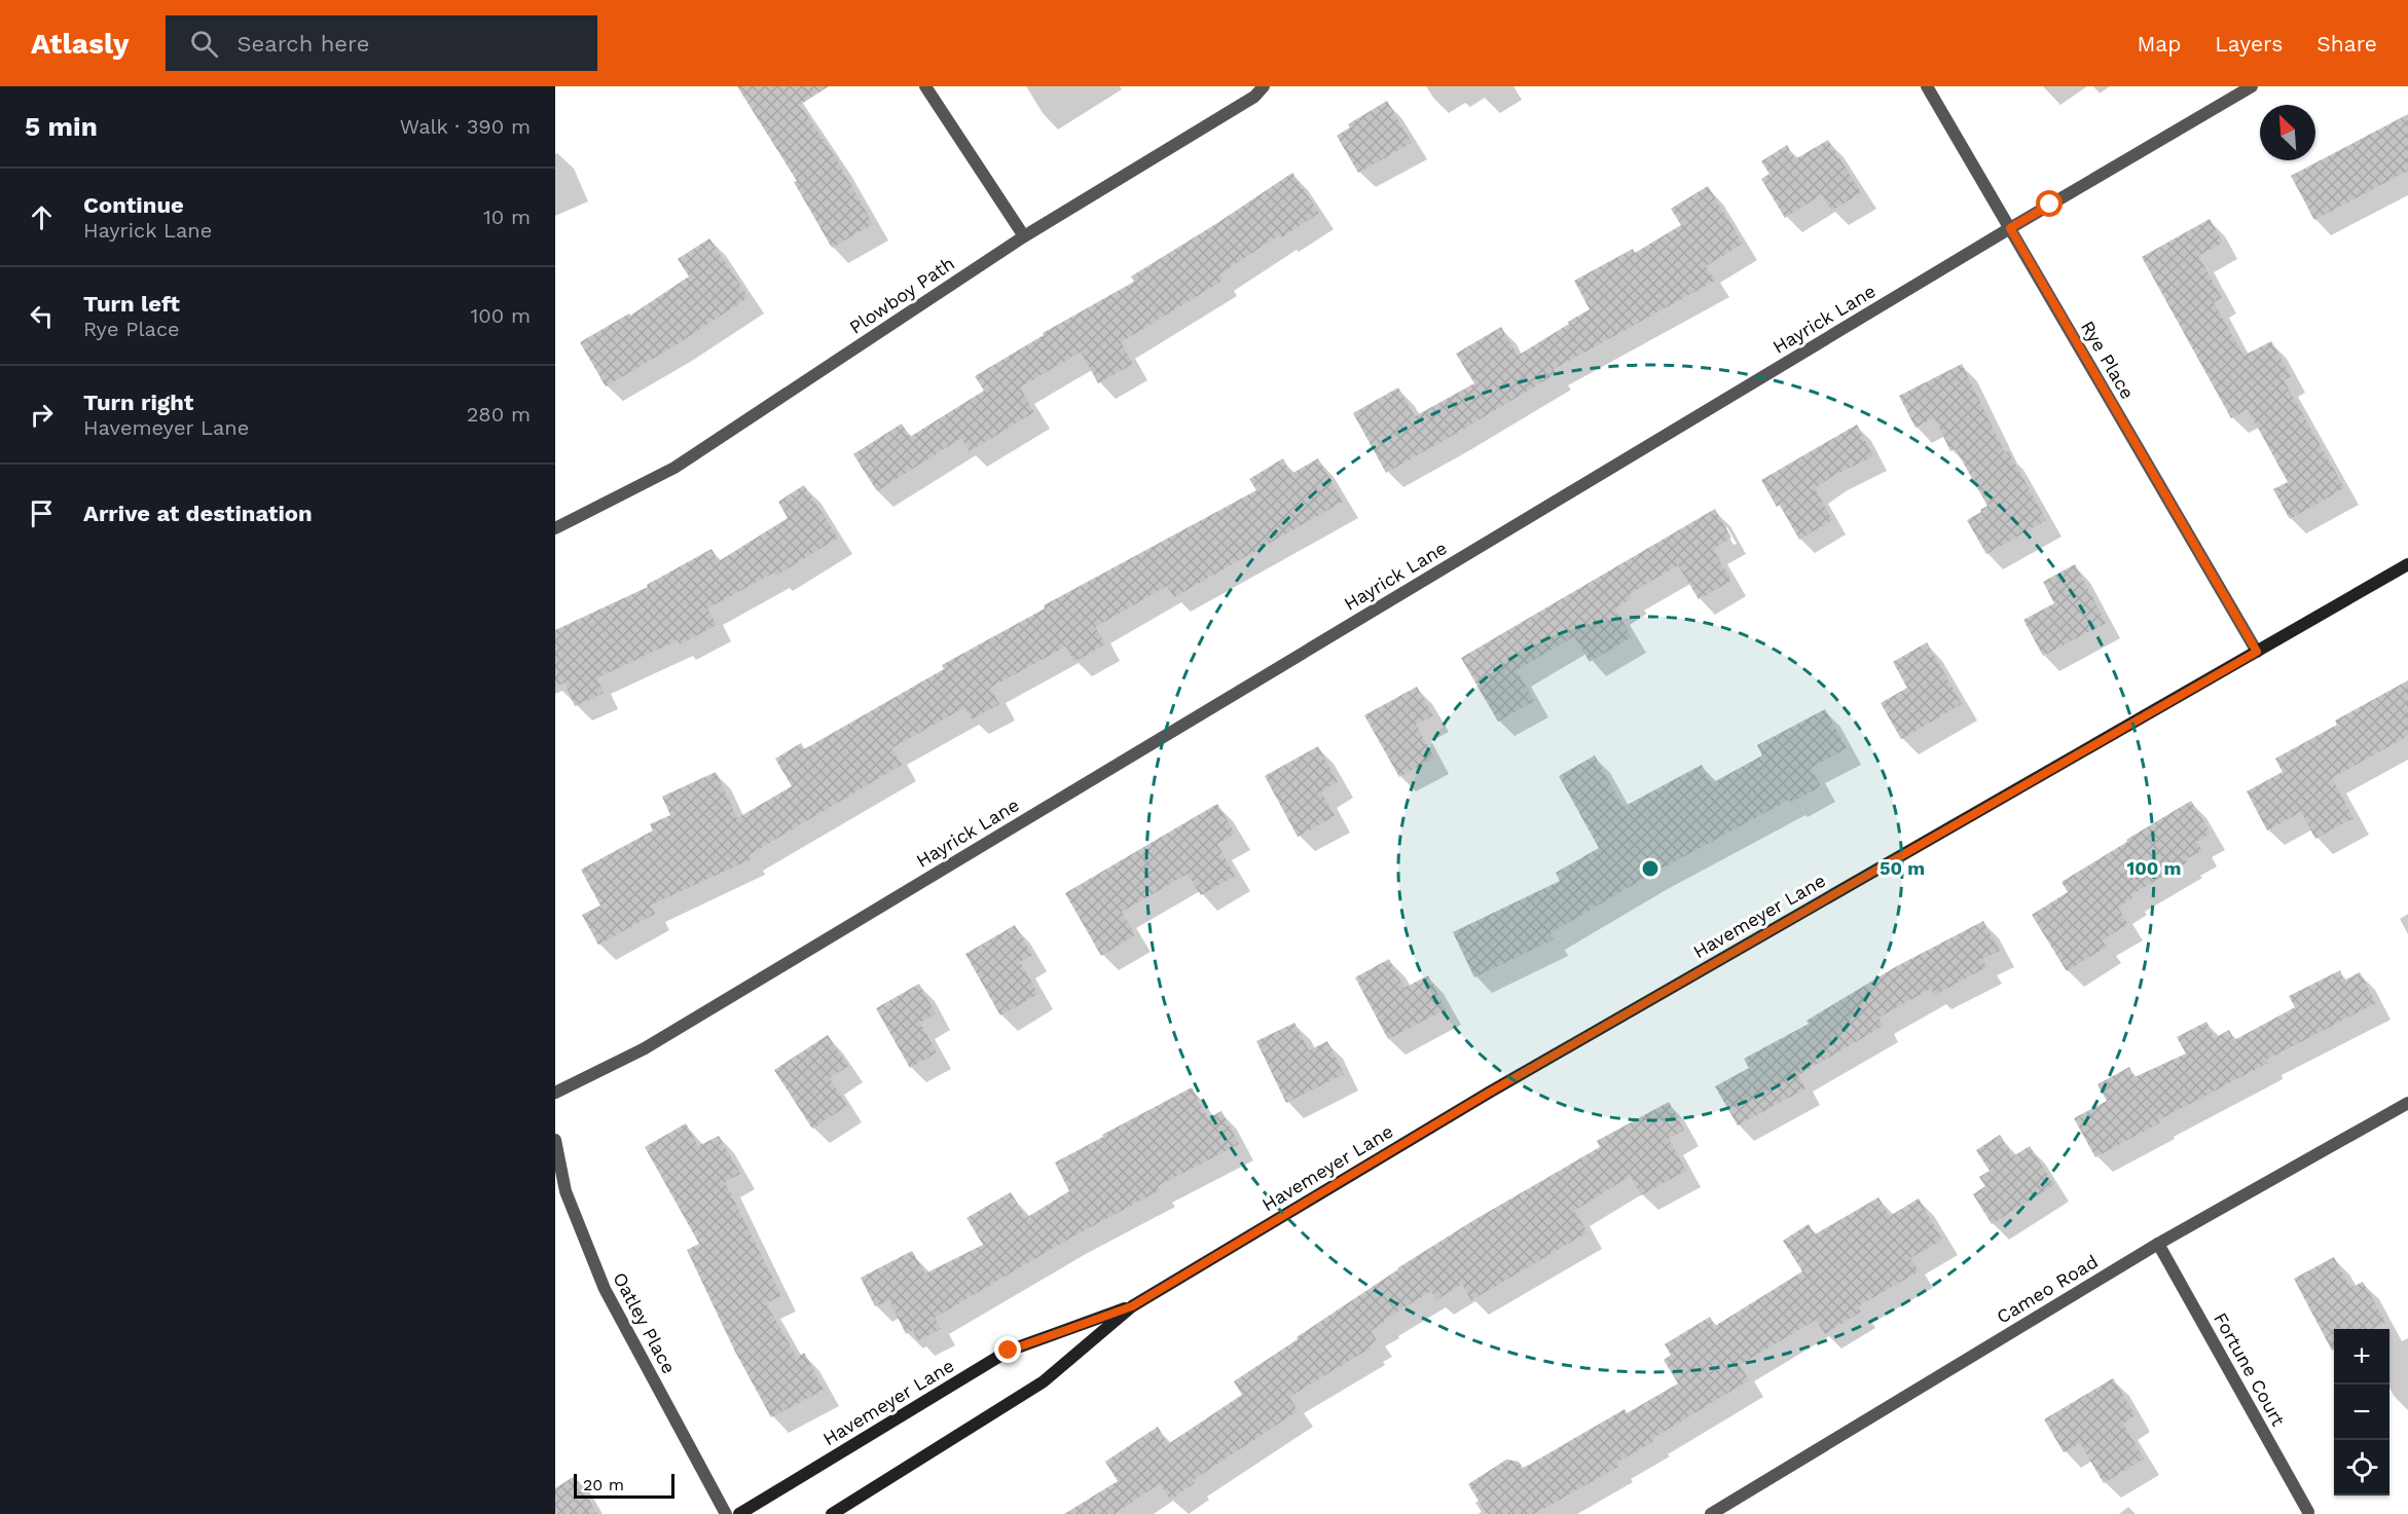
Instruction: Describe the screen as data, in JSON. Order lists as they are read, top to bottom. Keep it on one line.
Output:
{"streets":{"street":["Plowboy Path","Hayrick Lane","Rye Place","Havemeyer Lane","Cameo Road","Oatley Place","Fortune Court"]},"crossings":[["Hayrick Lane","Rye Place"],["Rye Place","Havemeyer Lane"],["Cameo Road","Fortune Court"]],"scale_bar":"20 m","north":"top left","page":{"header":"Atlasly","search":"Search here","nav":["Map","Layers","Share"],"heading":["5 min","Walk · 390 m"],"list":[["Continue","Hayrick Lane","10 m"],["Turn left","Rye Place","100 m"],["Turn right","Havemeyer Lane","280 m"],"Arrive at destination"],"map_buttons":["+","−"],"scale":"20 m"},"rings":["50 m","100 m"]}
